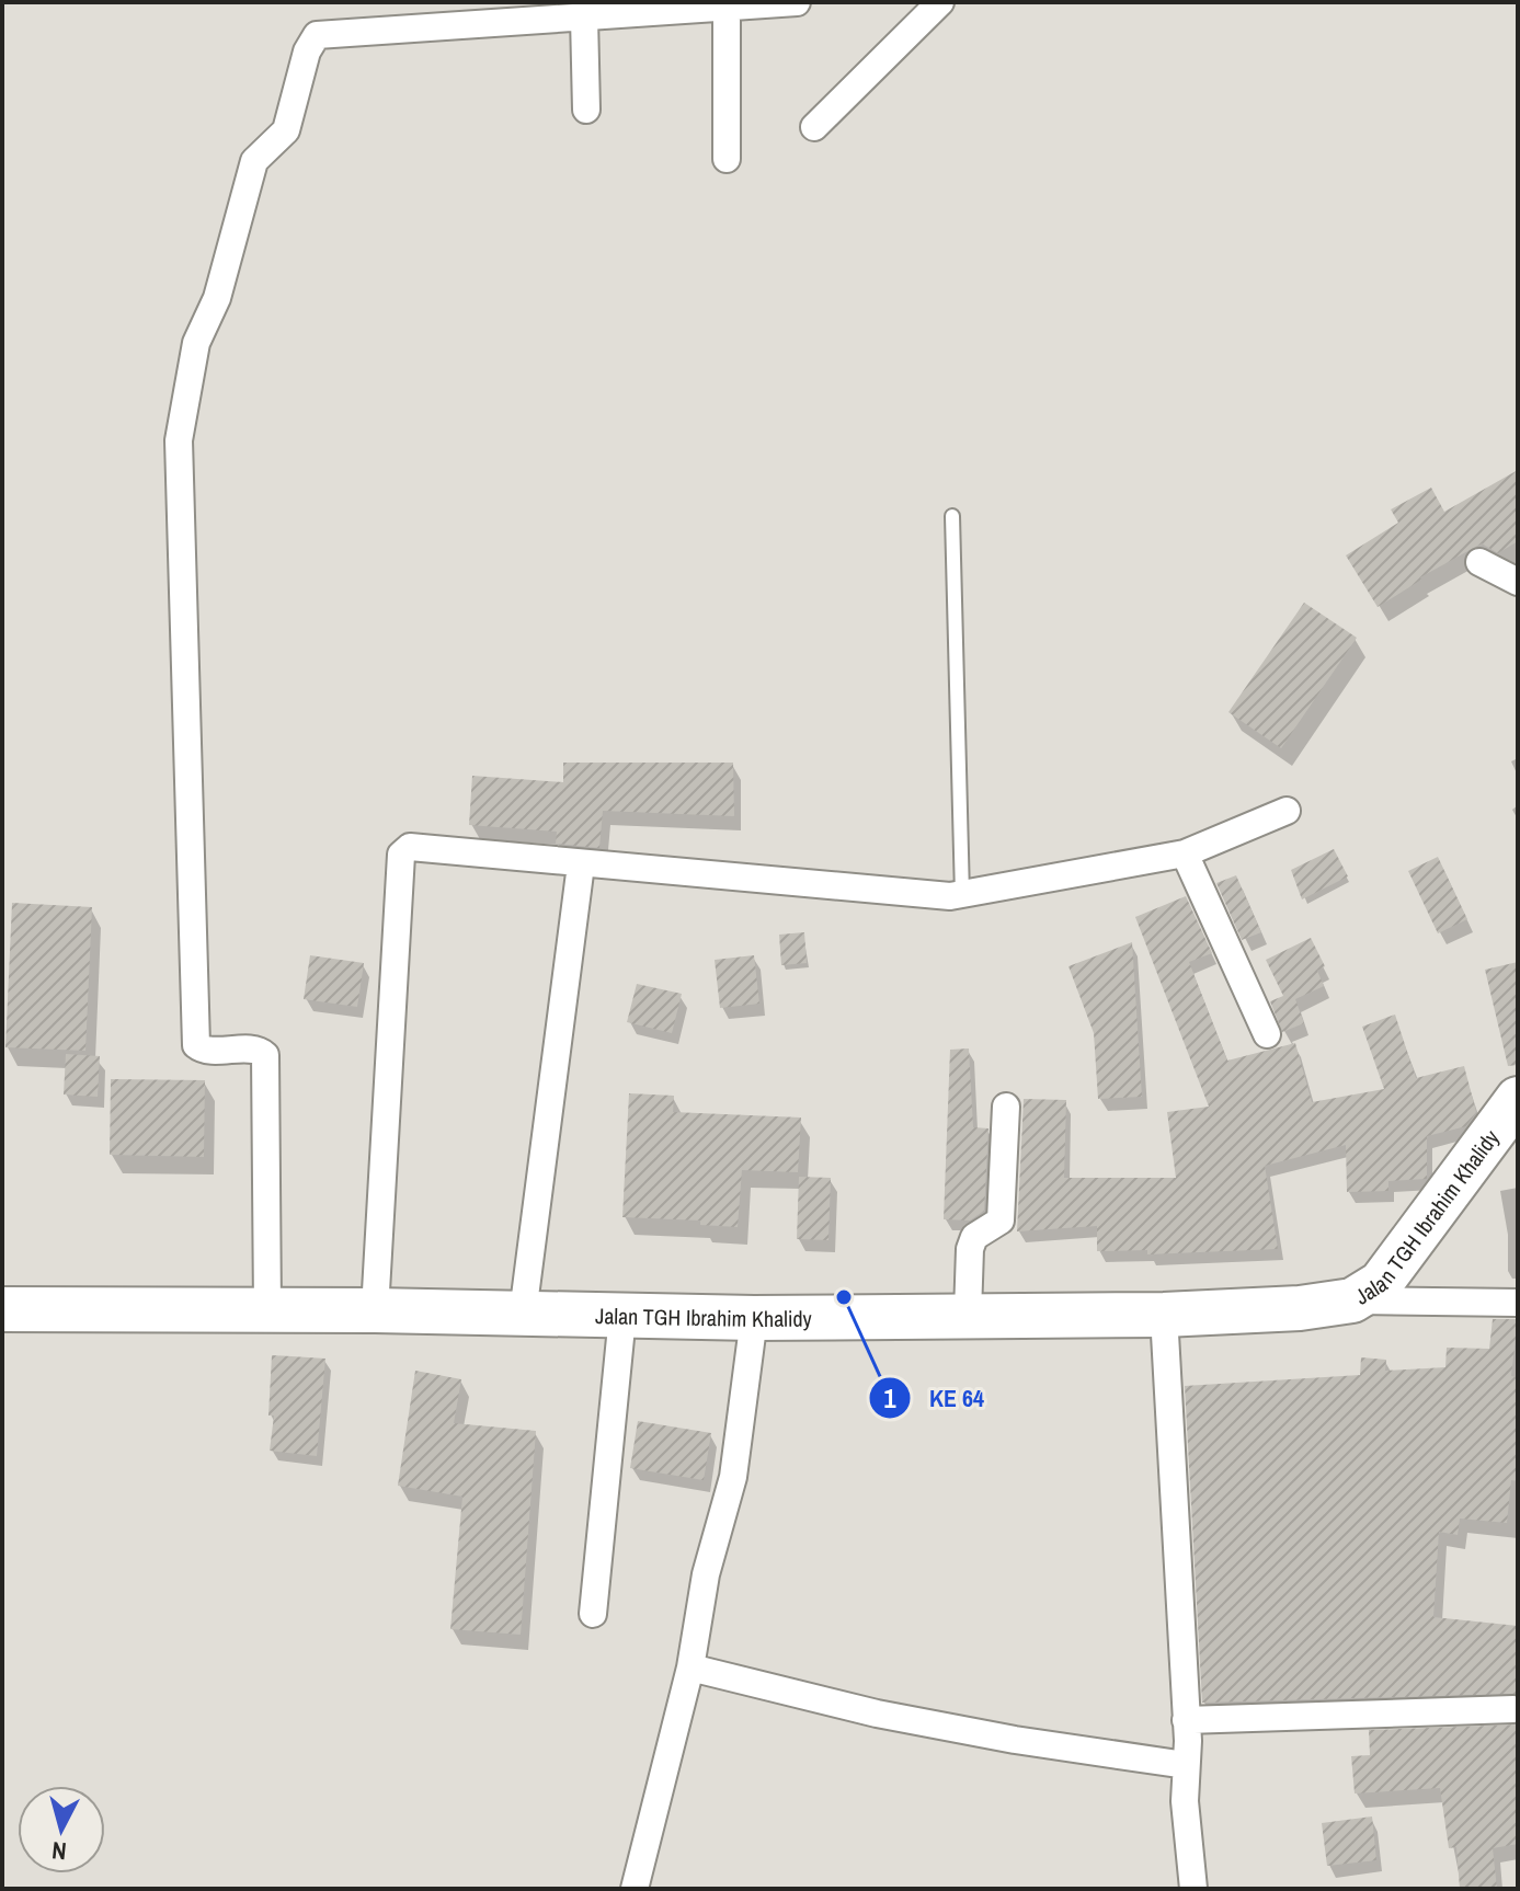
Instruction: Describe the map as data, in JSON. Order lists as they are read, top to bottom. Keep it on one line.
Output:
{"streets":{"main road":["Jalan TGH Ibrahim Khalidy"]},"places":["KE 64"],"north":"bottom"}
